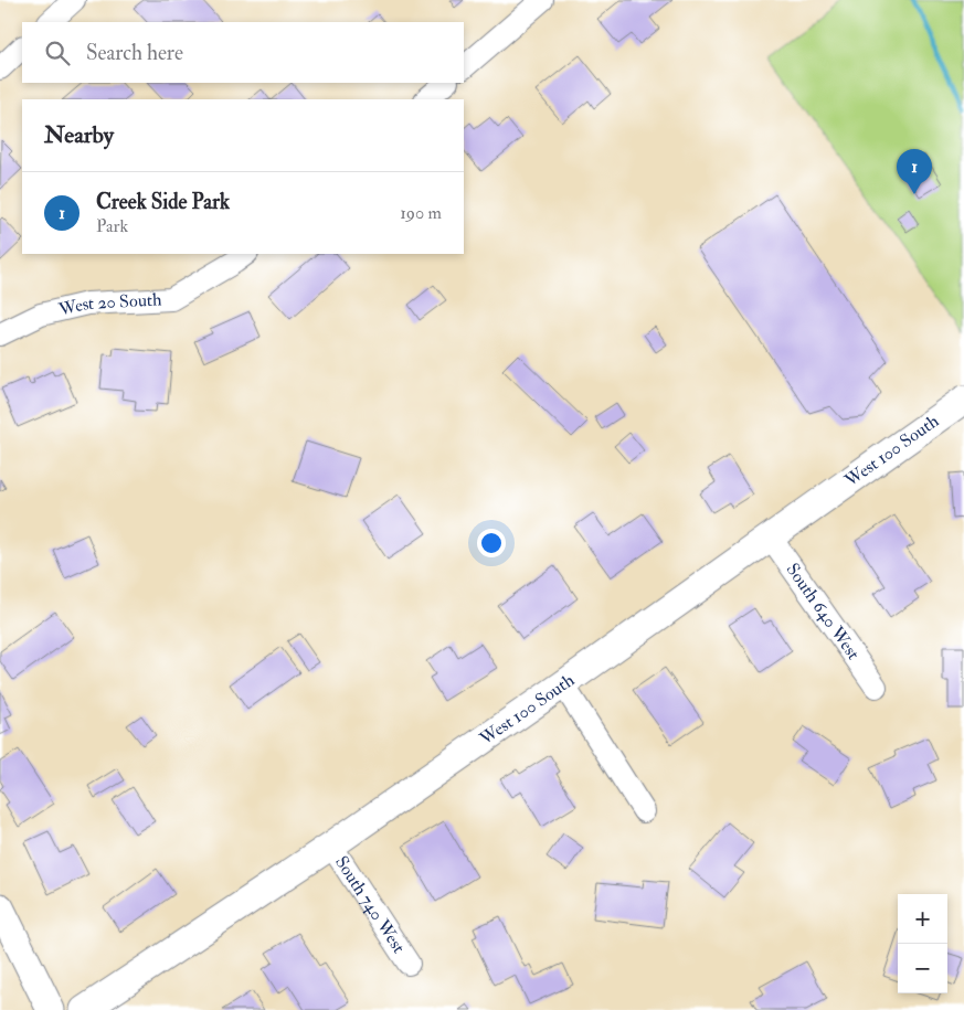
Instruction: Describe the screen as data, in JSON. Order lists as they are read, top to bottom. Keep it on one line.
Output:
{"streets":{"street":["West 20 South","West 100 South","South 640 West","South 740 West"]},"crossings":[["West 100 South","South 640 West"],["West 100 South","South 740 West"]],"page":{"search":"Search here","heading":"Nearby","pins":"1","list":[{"mark":"1","name":"Creek Side Park","note":"Park","value":"190 m"}],"map_buttons":["+","−"]}}
